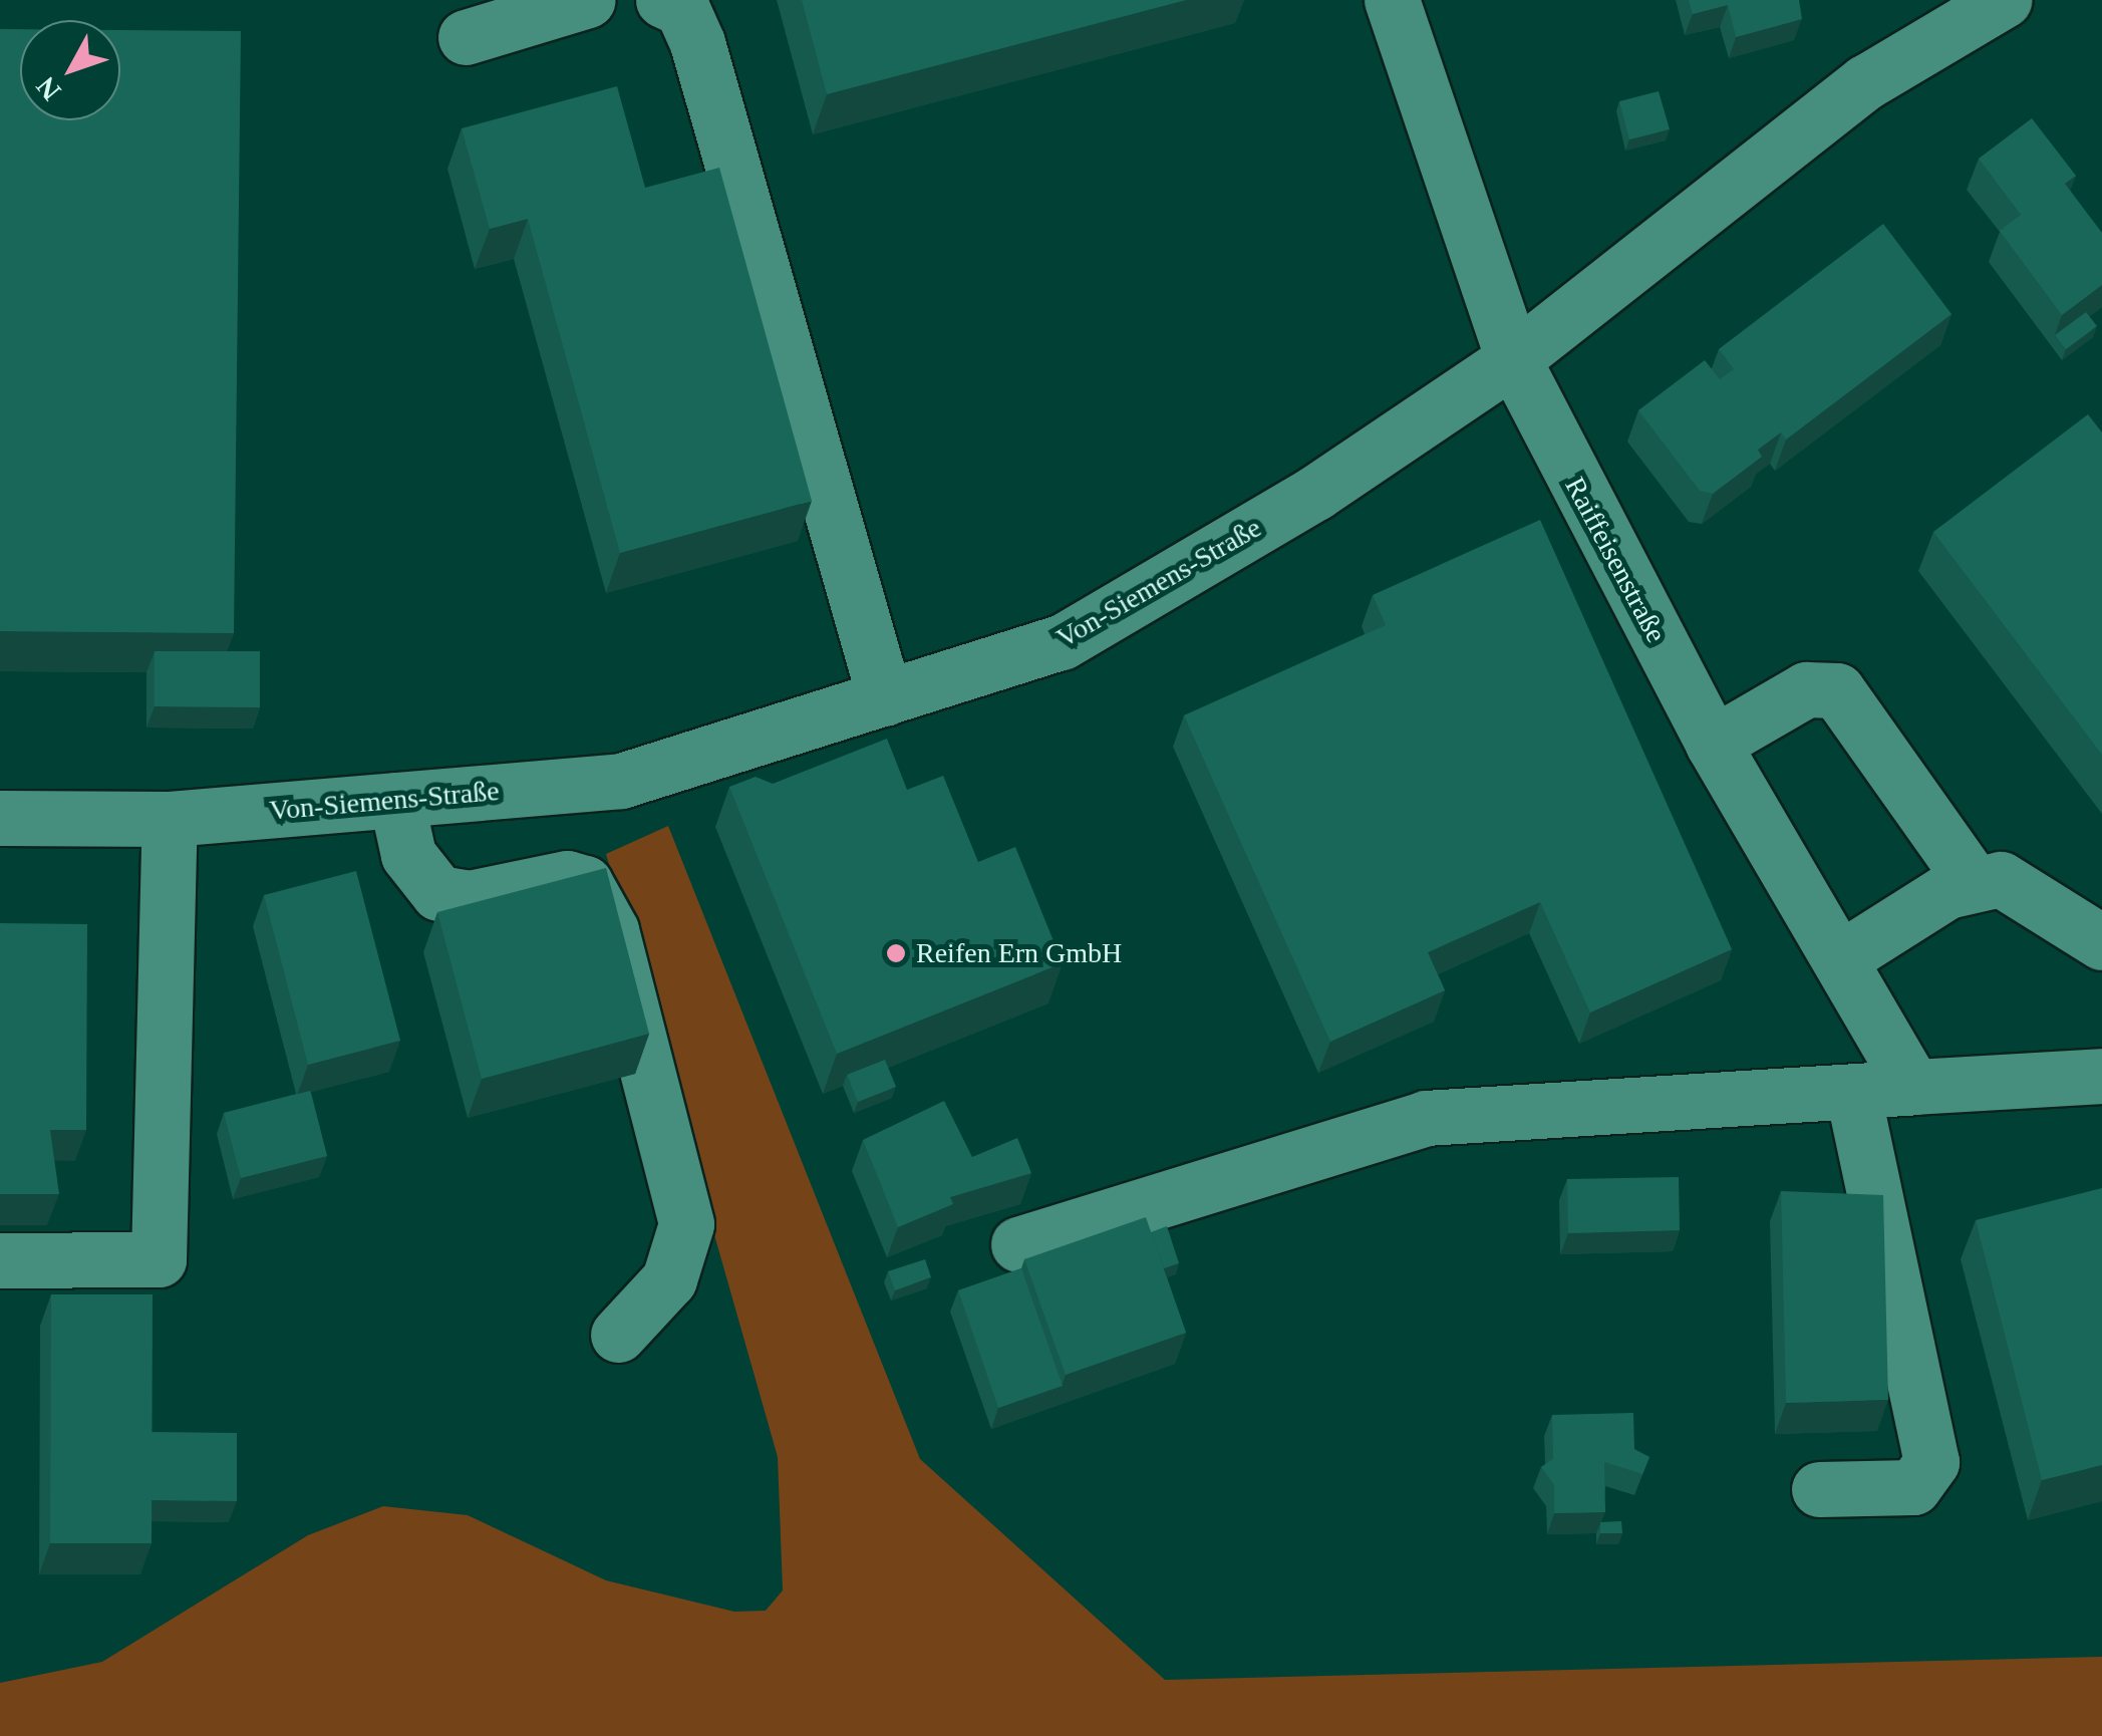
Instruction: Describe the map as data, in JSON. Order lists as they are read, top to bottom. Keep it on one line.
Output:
{"streets":{"street":["Raiffeisenstraße","Von-Siemens-Straße"]},"crossings":[["Raiffeisenstraße","Von-Siemens-Straße"]],"places":["Reifen Ern GmbH"],"north":"bottom left"}
